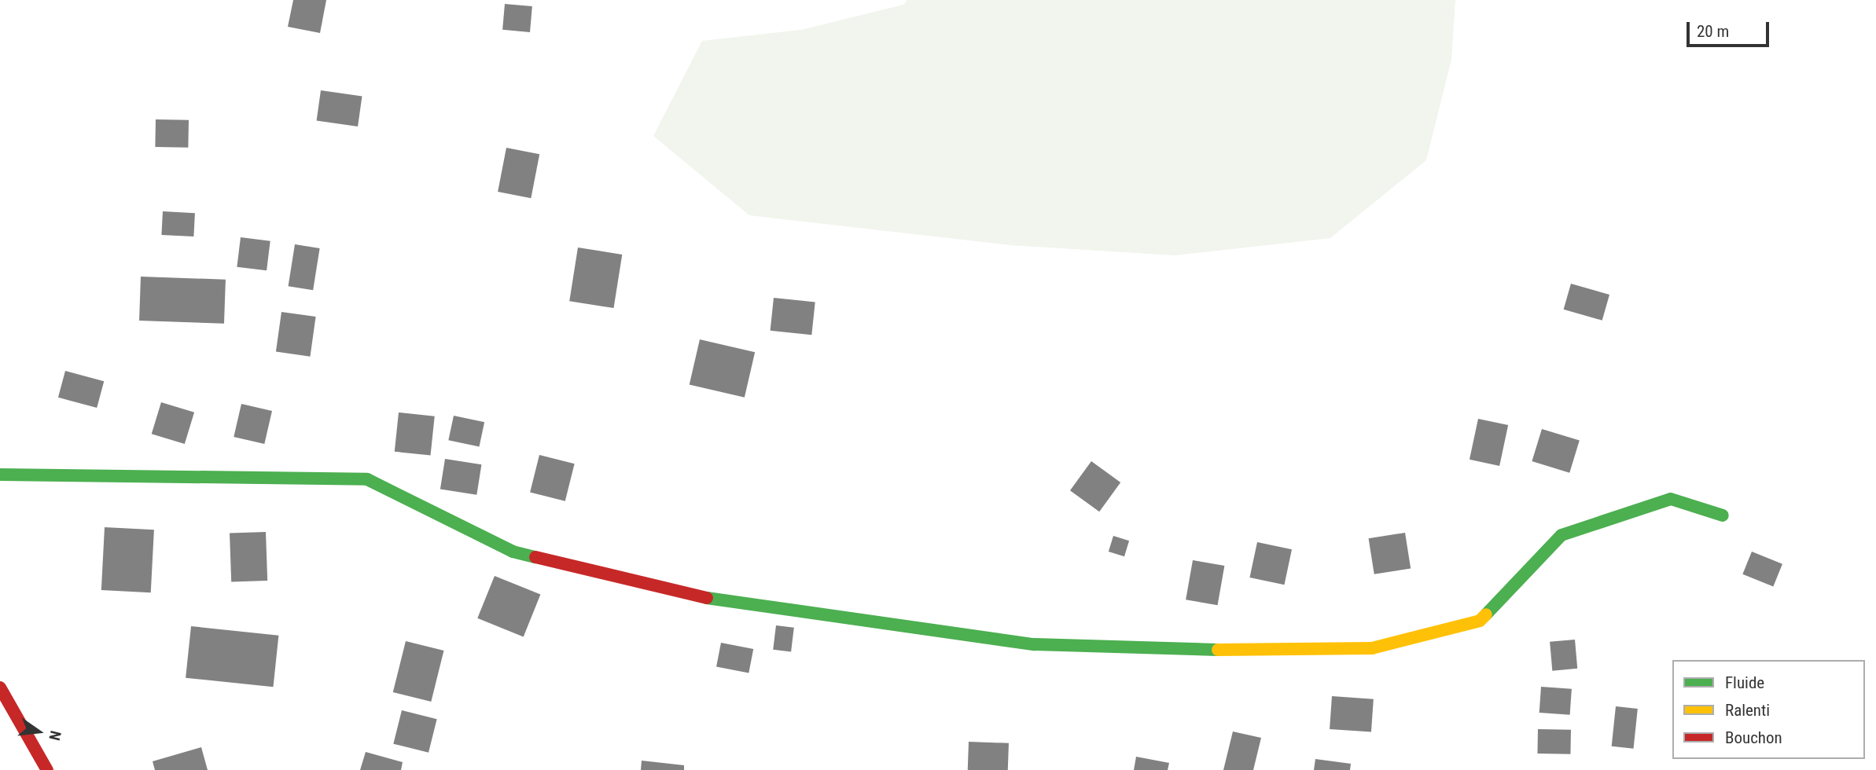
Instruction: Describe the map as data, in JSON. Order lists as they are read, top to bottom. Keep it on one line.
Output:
{"legend":["Fluide","Ralenti","Bouchon"],"scale_bar":"20 m","north":"right"}
